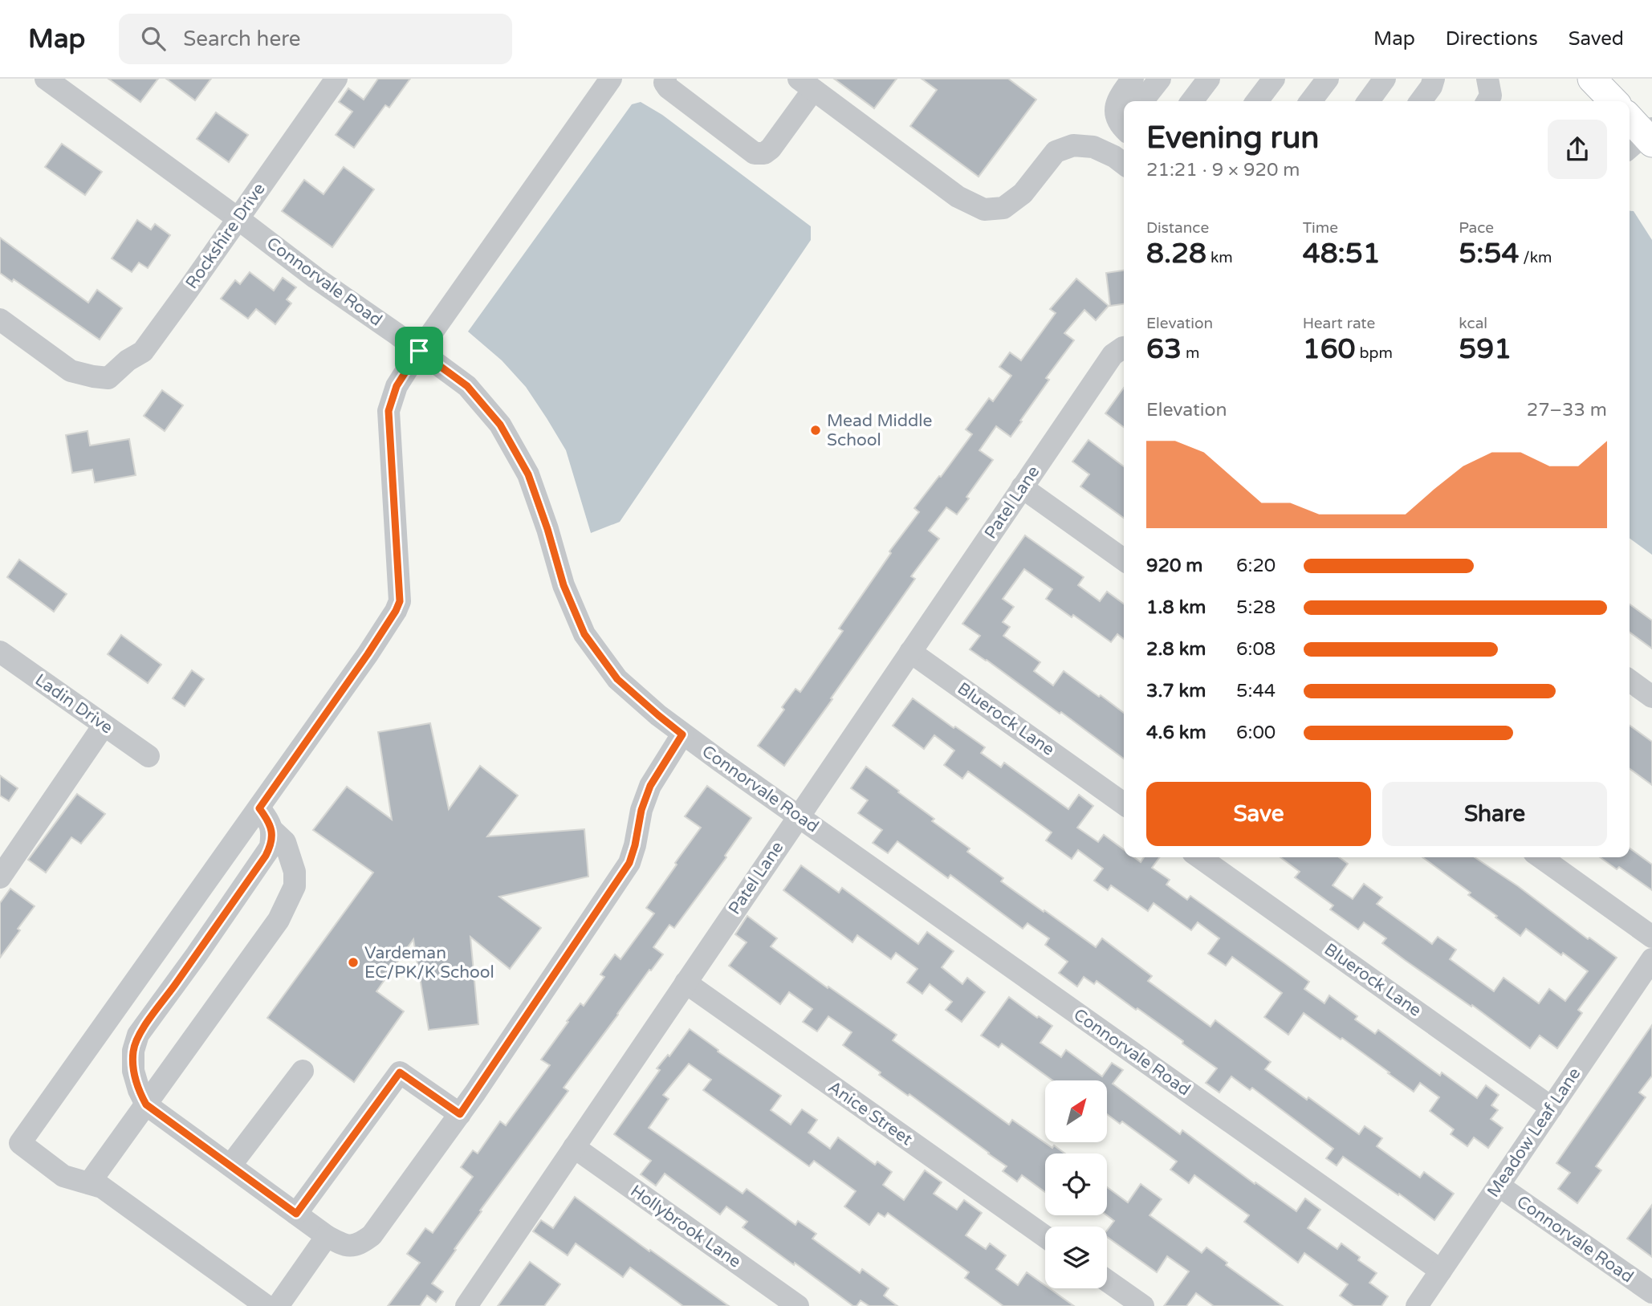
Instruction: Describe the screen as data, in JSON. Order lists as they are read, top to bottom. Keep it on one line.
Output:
{"streets":{"street":["Rockshire Drive","Connorvale Road","Patel Lane","Ladin Drive","Bluerock Lane","Anice Street","Meadow Leaf Lane","Hollybrook Lane"]},"crossings":[["Rockshire Drive","Connorvale Road"],["Connorvale Road","Patel Lane"],["Connorvale Road","Meadow Leaf Lane"],["Patel Lane","Bluerock Lane"],["Patel Lane","Anice Street"],["Patel Lane","Hollybrook Lane"],["Bluerock Lane","Meadow Leaf Lane"]],"places":["Mead Middle School","Vardeman EC/PK/K School"],"north":"top right","page":{"header":"Map","search":"Search here","nav":["Map","Directions","Saved"],"heading":["Evening run","21:21 · 9 × 920 m"],"stats":[["Distance","8.28 km"],["Time","48:51"],["Pace","5:54 /km"],["Elevation","63 m"],["Heart rate","160 bpm"],["kcal","591"]],"chart":["Elevation","27–33 m"],"list":[{"name":"920 m","note":"6:20"},{"name":"1.8 km","note":"5:28"},{"name":"2.8 km","note":"6:08"},{"name":"3.7 km","note":"5:44"},{"name":"4.6 km","note":"6:00"}],"buttons":["Save","Share"]}}
